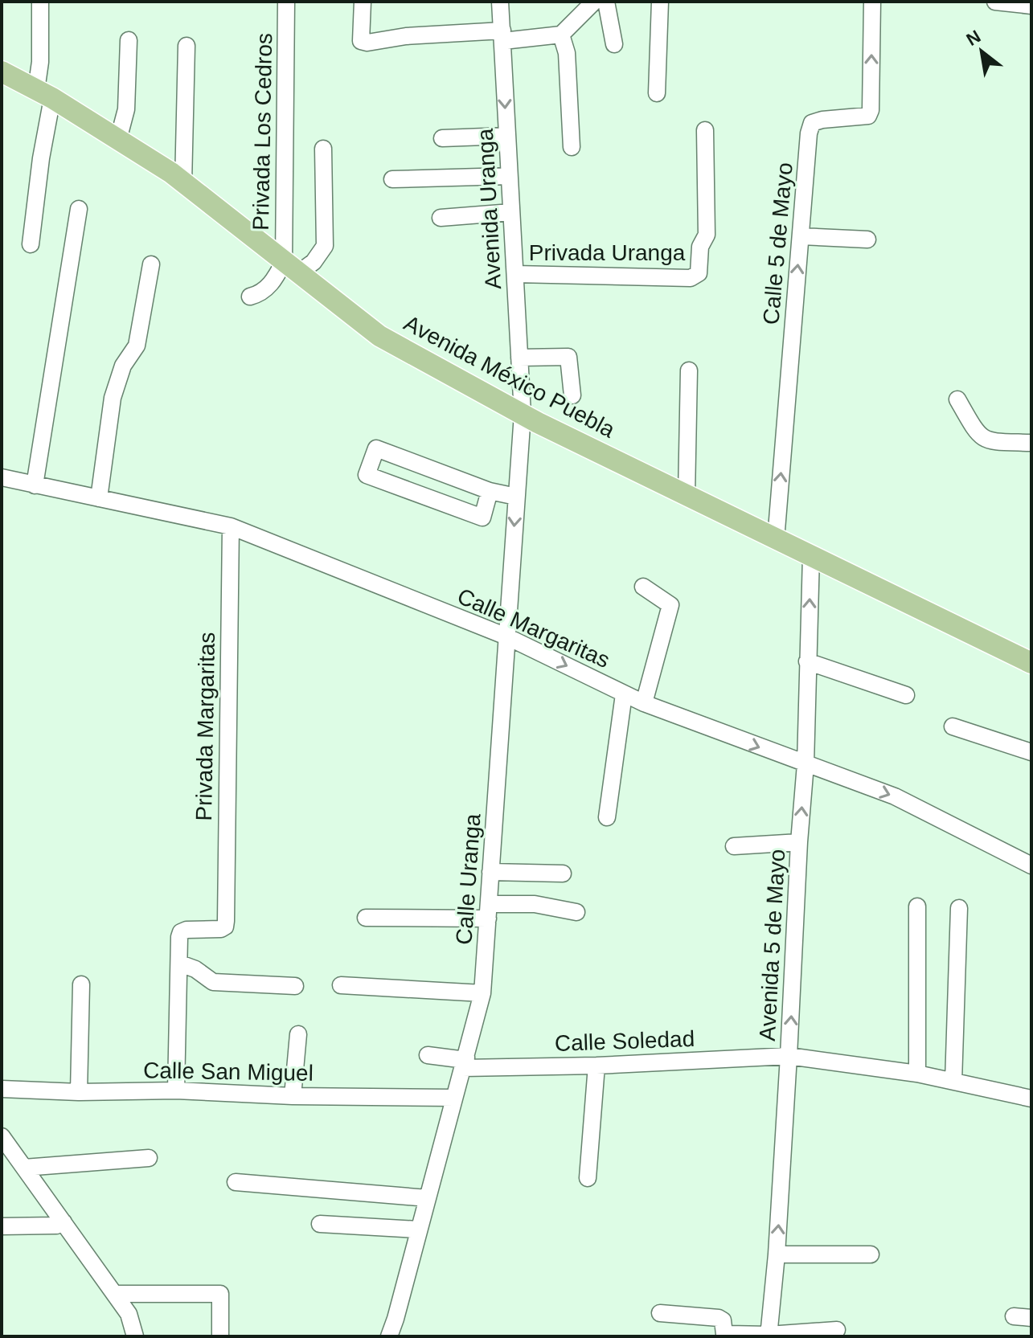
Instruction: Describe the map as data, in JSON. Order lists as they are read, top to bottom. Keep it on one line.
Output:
{"streets":{"main road":["Avenida México Puebla"],"street":["Privada Los Cedros","Avenida Uranga","Calle 5 de Mayo","Privada Uranga","Calle Margaritas","Privada Margaritas","Calle Uranga","Avenida 5 de Mayo","Calle Soledad","Calle San Miguel"]},"crossings":[["Privada Los Cedros","Avenida México Puebla"],["Avenida Uranga","Privada Uranga"],["Avenida Uranga","Avenida México Puebla"],["Avenida Uranga","Calle Uranga"],["Calle 5 de Mayo","Avenida México Puebla"],["Avenida México Puebla","Calle Uranga"],["Avenida México Puebla","Avenida 5 de Mayo"],["Calle Margaritas","Privada Margaritas"],["Calle Margaritas","Calle Uranga"],["Calle Margaritas","Avenida 5 de Mayo"],["Calle Uranga","Calle Soledad"],["Calle Uranga","Calle San Miguel"],["Avenida 5 de Mayo","Calle Soledad"]],"one_way":["Calle 5 de Mayo","Avenida 5 de Mayo"],"north":"top left"}
